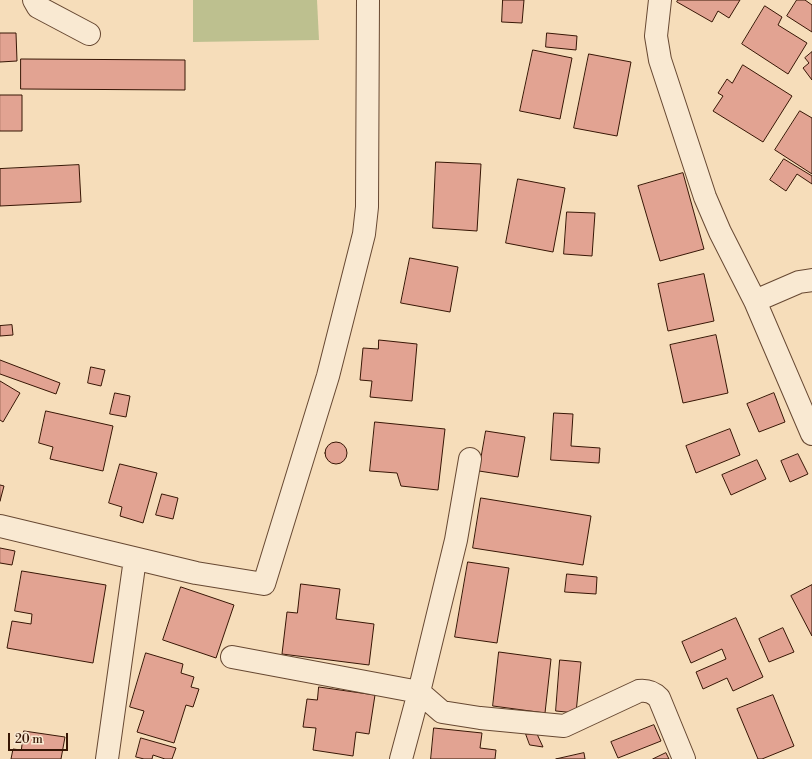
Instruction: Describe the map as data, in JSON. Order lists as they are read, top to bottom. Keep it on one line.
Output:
{"scale_bar":"20 m"}
